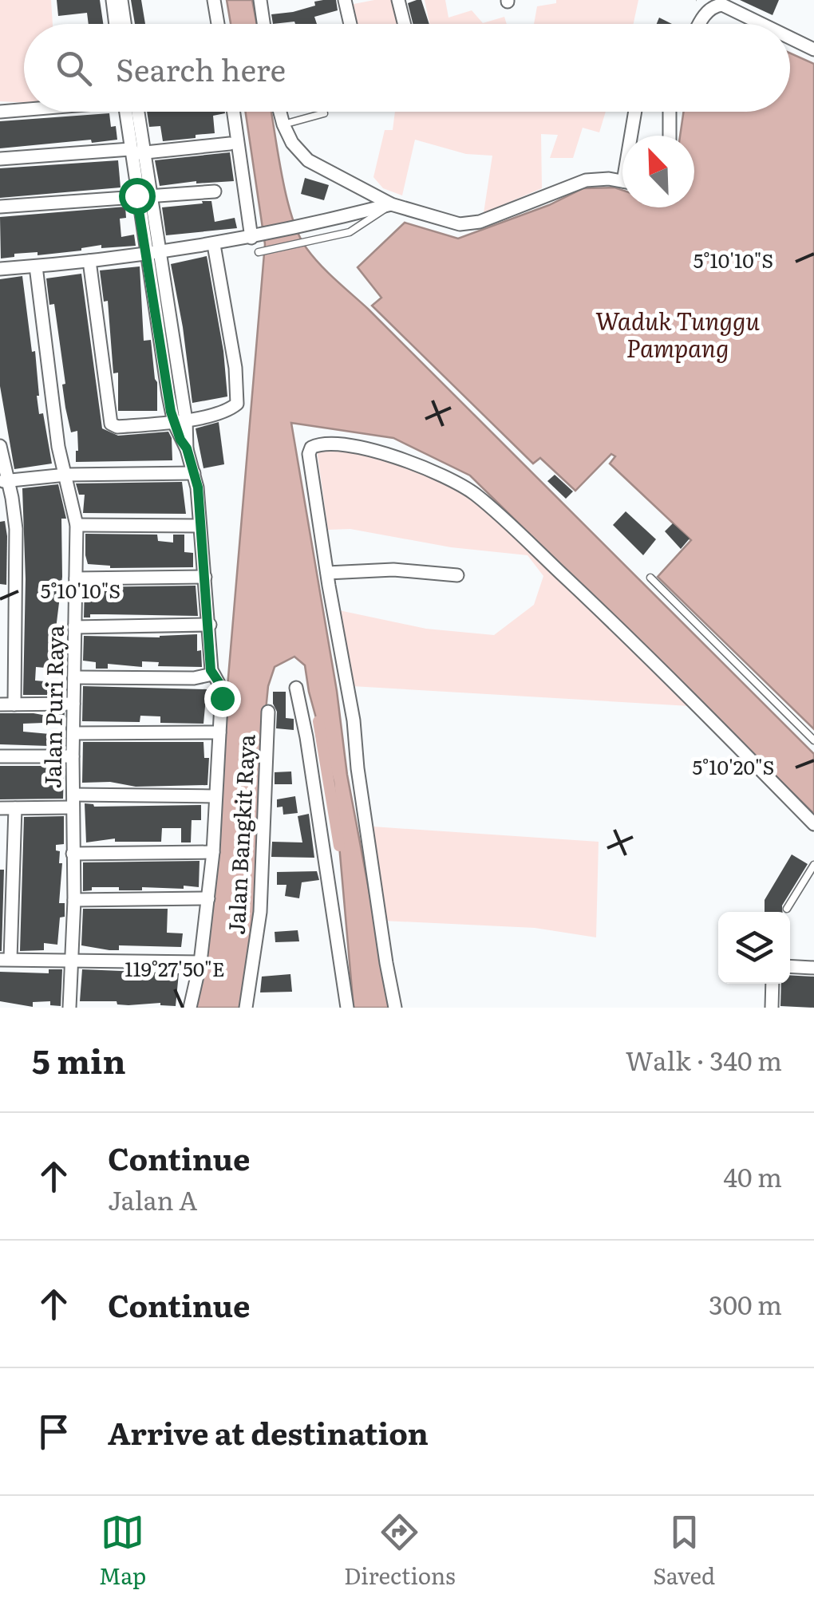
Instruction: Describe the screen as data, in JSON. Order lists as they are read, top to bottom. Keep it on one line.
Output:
{"streets":{"street":["Jalan Puri Raya","Jalan Bangkit Raya"]},"water":["Waduk Tunggu Pampang"],"north":"top left","page":{"search":"Search here","heading":["5 min","Walk · 340 m"],"list":[["Continue","Jalan A","40 m"],["Continue","300 m"],"Arrive at destination"],"nav":["Map","Directions","Saved"]},"coordinates":["5°10'10\"S","5°10'20\"S","119°27'50\"E"]}
